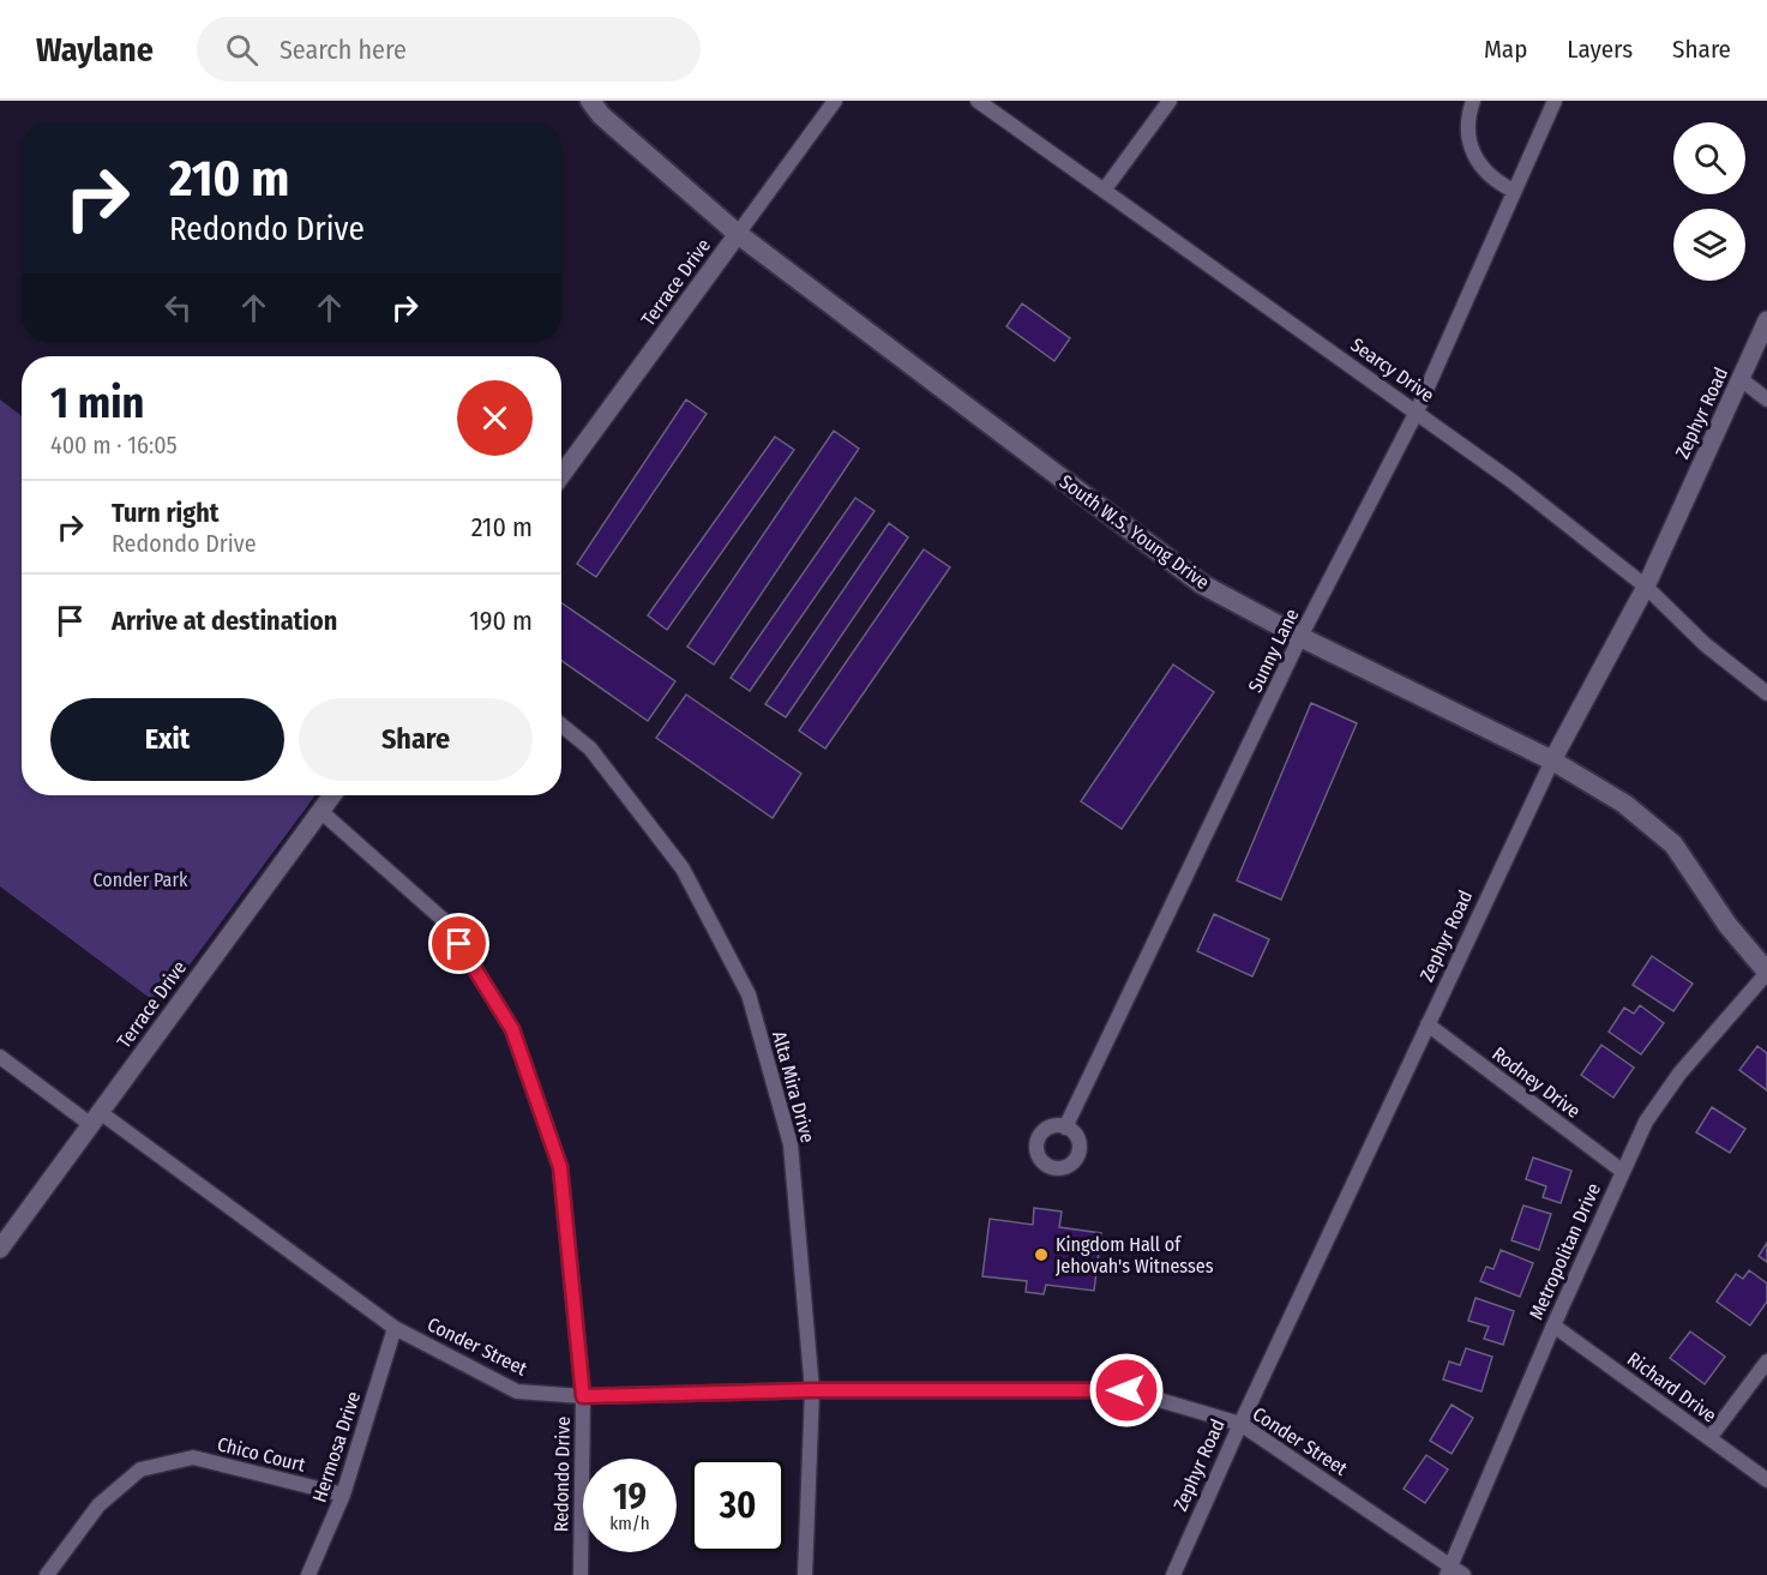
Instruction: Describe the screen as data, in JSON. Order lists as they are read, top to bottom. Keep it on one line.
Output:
{"streets":{"main road":["South W.S. Young Drive"],"street":["Terrace Drive","Searcy Drive","Zephyr Road","Sunny Lane","Rodney Drive","Alta Mira Drive","Metropolitan Drive","Conder Street","Richard Drive","Hermosa Drive","Chico Court","Redondo Drive"]},"crossings":[["Terrace Drive","South W.S. Young Drive"],["Terrace Drive","Conder Street"],["Terrace Drive","Redondo Drive"],["Searcy Drive","Zephyr Road"],["Searcy Drive","Sunny Lane"],["Zephyr Road","South W.S. Young Drive"],["Zephyr Road","Rodney Drive"],["Zephyr Road","Conder Street"],["South W.S. Young Drive","Sunny Lane"],["South W.S. Young Drive","Metropolitan Drive"],["Rodney Drive","Metropolitan Drive"],["Alta Mira Drive","Conder Street"],["Metropolitan Drive","Conder Street"],["Metropolitan Drive","Richard Drive"],["Conder Street","Hermosa Drive"],["Conder Street","Redondo Drive"],["Hermosa Drive","Chico Court"]],"parks":["Conder Park"],"places":["Kingdom Hall of Jehovah's Witnesses"],"page":{"header":"Waylane","search":"Search here","nav":["Map","Layers","Share"],"turn":["210 m","Redondo Drive"],"heading":["1 min","400 m · 16:05"],"list":[{"name":"Turn right","note":"Redondo Drive","value":"210 m"},{"name":"Arrive at destination","value":"190 m"}],"buttons":["Exit","Share"],"speed":"19 km/h","limit":"30"}}
